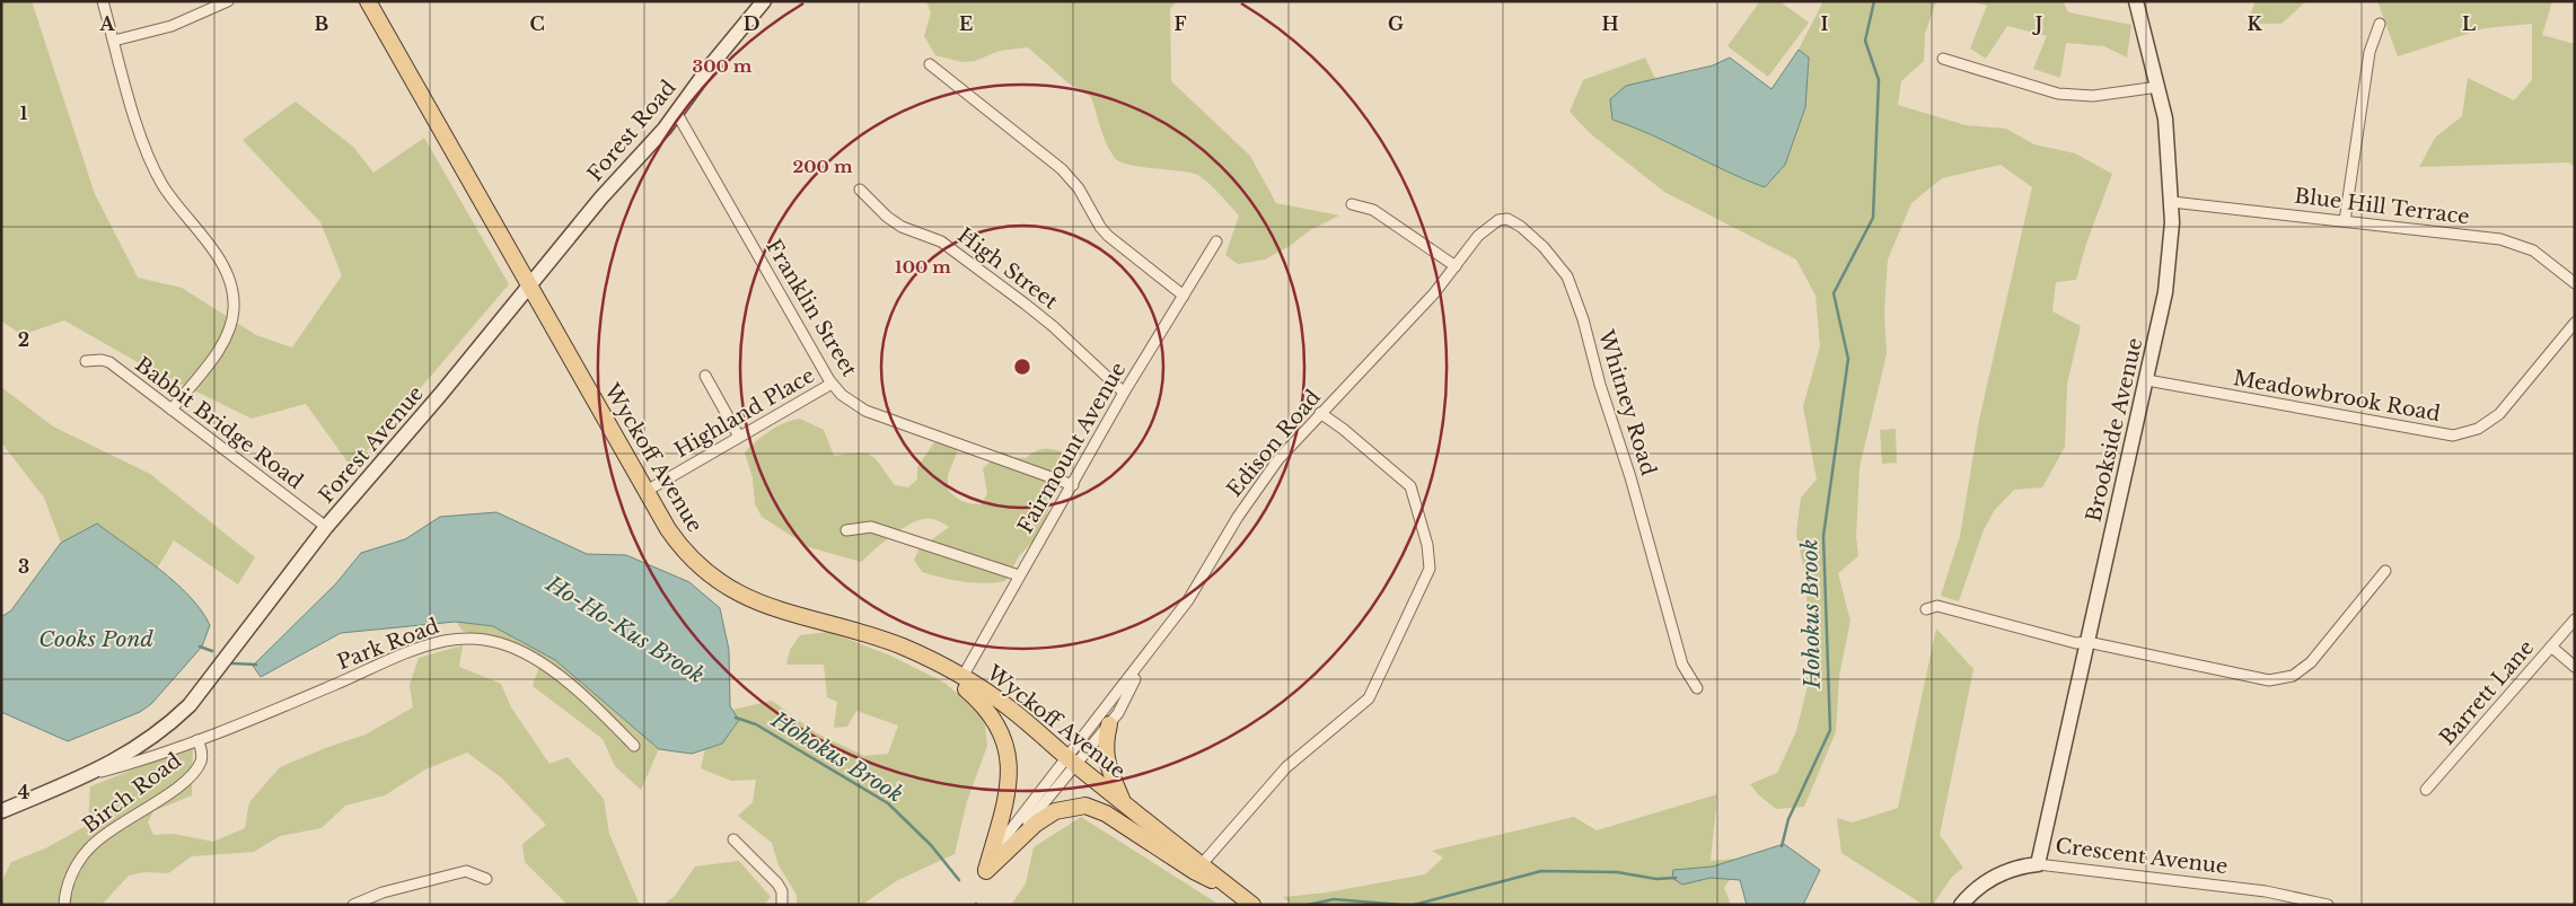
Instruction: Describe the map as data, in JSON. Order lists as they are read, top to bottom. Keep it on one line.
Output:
{"streets":{"main road":["Forest Road","Brookside Avenue","Forest Avenue","Wyckoff Avenue","Crescent Avenue"],"street":["Blue Hill Terrace","High Street","Franklin Street","Meadowbrook Road","Whitney Road","Highland Place","Babbit Bridge Road","Edison Road","Fairmount Avenue","Park Road","Barrett Lane","Birch Road"]},"crossings":[["Forest Road","Franklin Street"],["Forest Road","Forest Avenue"],["Forest Road","Wyckoff Avenue"],["Blue Hill Terrace","Brookside Avenue"],["High Street","Fairmount Avenue"],["Franklin Street","Highland Place"],["Franklin Street","Fairmount Avenue"],["Meadowbrook Road","Brookside Avenue"],["Whitney Road","Edison Road"],["Highland Place","Wyckoff Avenue"],["Babbit Bridge Road","Forest Avenue"],["Brookside Avenue","Crescent Avenue"],["Edison Road","Wyckoff Avenue"],["Forest Avenue","Wyckoff Avenue"],["Forest Avenue","Park Road"],["Fairmount Avenue","Wyckoff Avenue"],["Park Road","Birch Road"]],"water":["Hohokus Brook","Ho-Ho-Kus Brook","Cooks Pond"],"grid":{"columns":["A","B","C","D","E","F","G","H","I","J","K","L"],"rows":["1","2","3","4"]},"rings":["300 m","200 m","100 m"]}
